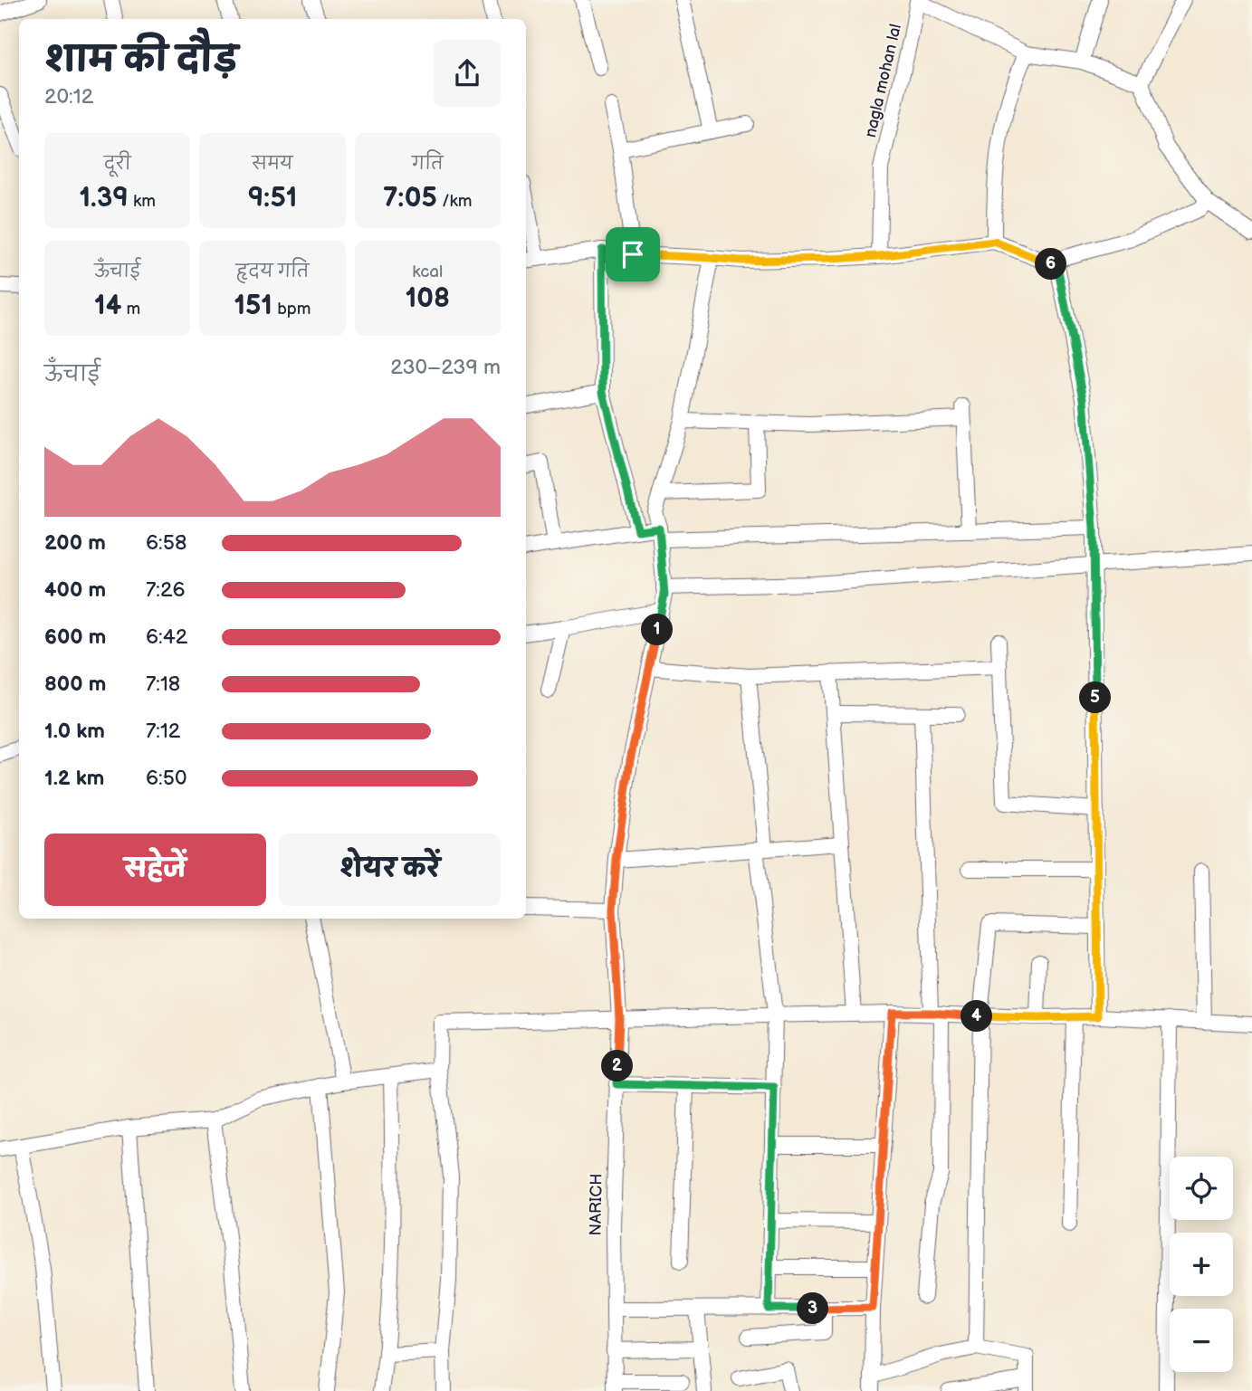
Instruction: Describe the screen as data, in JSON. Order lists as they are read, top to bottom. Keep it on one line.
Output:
{"streets":{"street":["nagla mohan lal","NARICH"]},"page":{"heading":["शाम की दौड़","20:12"],"stats":[["दूरी","1.39 km"],["समय","9:51"],["गति","7:05 /km"],["ऊँचाई","14 m"],["हृदय गति","151 bpm"],["kcal","108"]],"pins":["6","1","5","4","2","3"],"chart":["ऊँचाई","230–239 m"],"list":[{"name":"200 m","note":"6:58"},{"name":"400 m","note":"7:26"},{"name":"600 m","note":"6:42"},{"name":"800 m","note":"7:18"},{"name":"1.0 km","note":"7:12"},{"name":"1.2 km","note":"6:50"}],"buttons":["सहेजें","शेयर करें"],"map_buttons":["+","−"]}}
